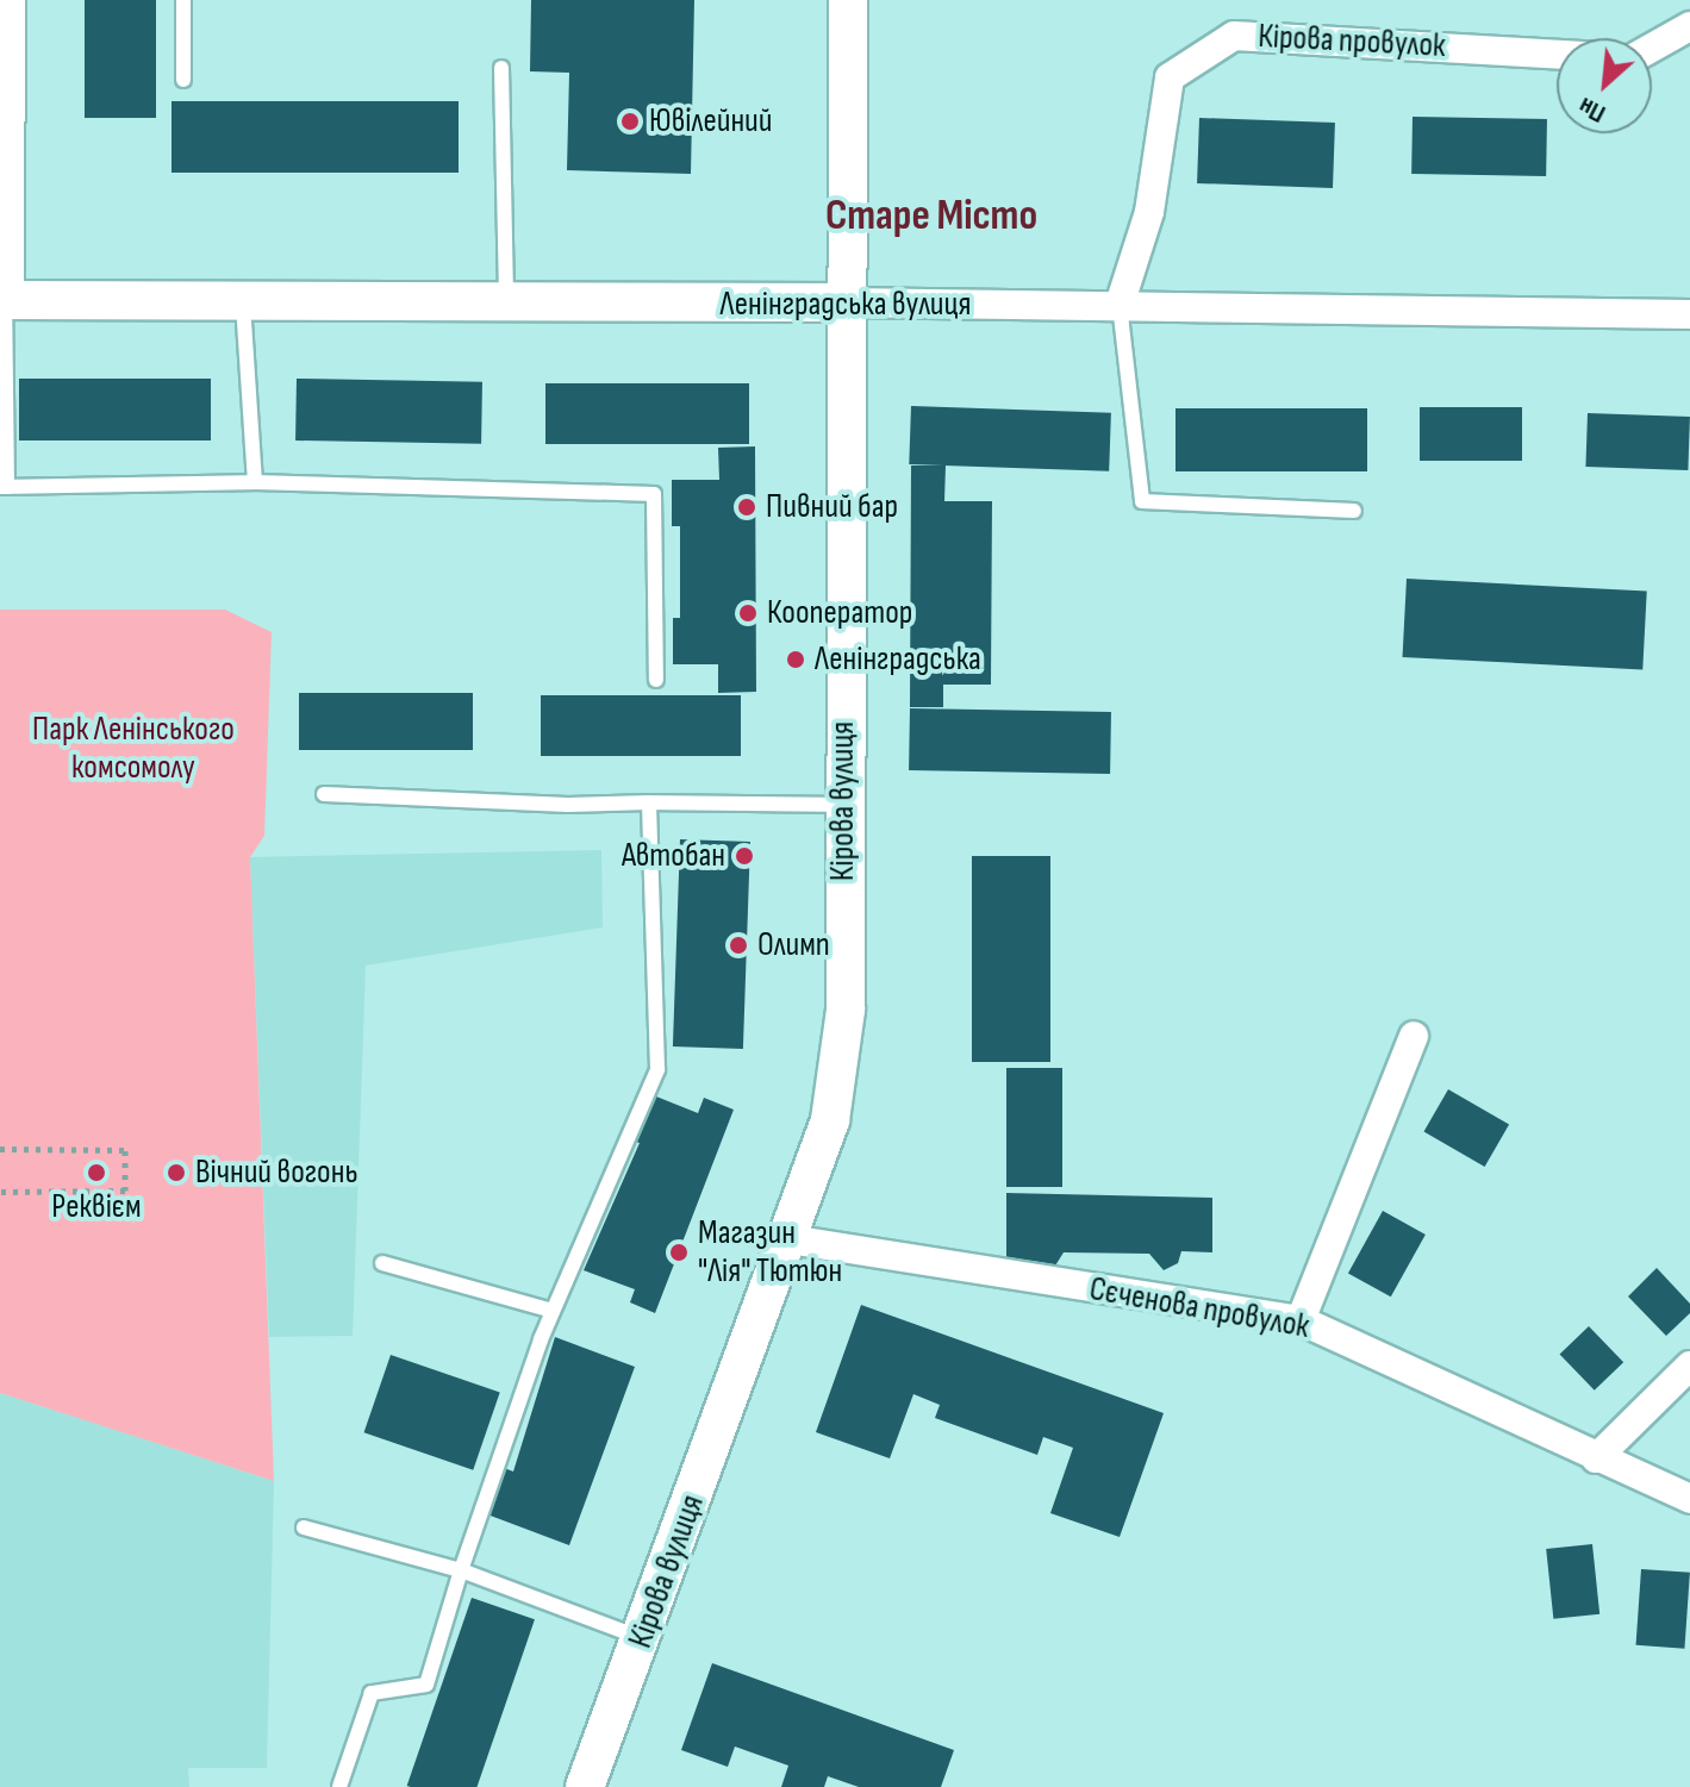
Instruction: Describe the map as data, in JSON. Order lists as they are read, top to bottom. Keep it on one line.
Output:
{"streets":{"main road":["Ленінградська вулиця","Кірова вулиця"],"street":["Кірова провулок","Сєченова провулок"]},"crossings":[["Кірова провулок","Ленінградська вулиця"],["Ленінградська вулиця","Кірова вулиця"],["Кірова вулиця","Сєченова провулок"]],"districts":["Старе Місто"],"parks":["Парк Ленінського комсомолу"],"places":["Ювілейний","Пивний бар","Кооператор","Ленінградська","Автобан","Олимп","Реквієм","Вічний вогонь","Магазин \"Лія\" Тютюн"],"north":"bottom left"}
